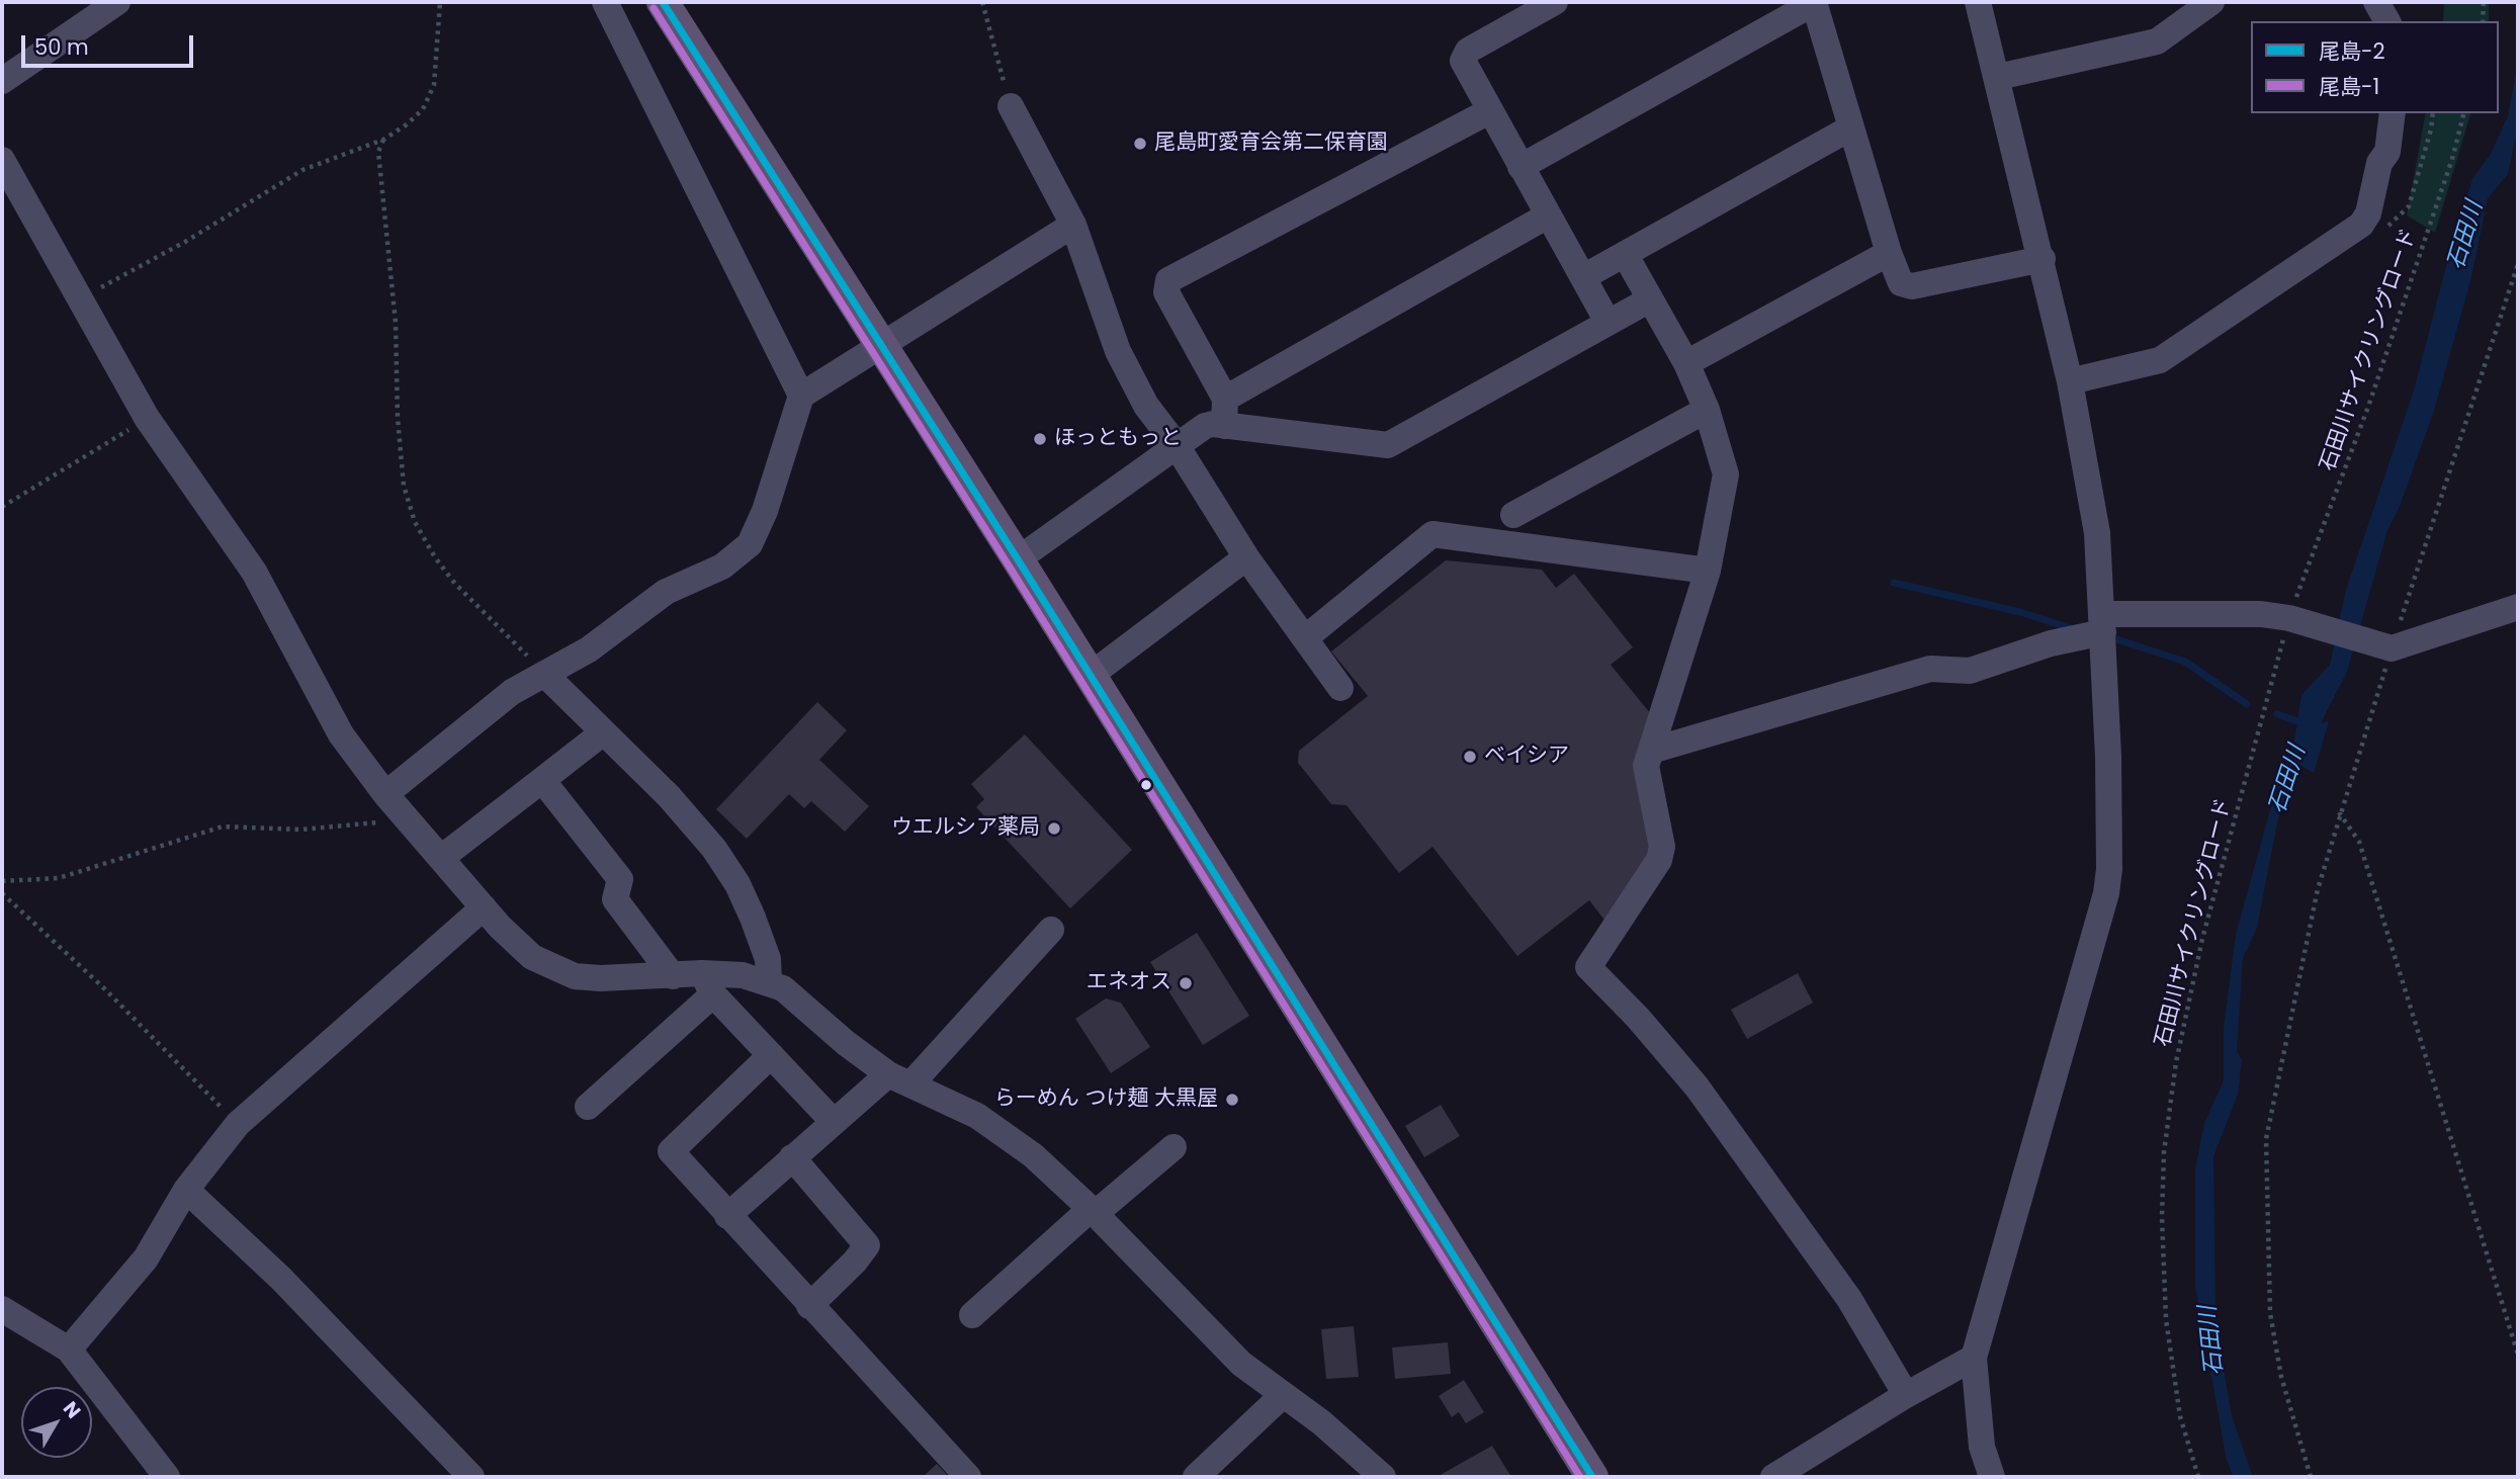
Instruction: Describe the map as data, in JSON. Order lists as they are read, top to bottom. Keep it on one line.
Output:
{"streets":{"path":["石田川サイクリングロード"]},"water":["石田川"],"places":["尾島町愛育会第二保育園","ほっともっと","ベイシア","ウエルシア薬局","エネオス","らーめん つけ麺 大黒屋"],"lines":["transit line 尾島-2","transit line 尾島-1"],"legend":["尾島-2","尾島-1"],"scale_bar":"50 m","north":"top right"}
